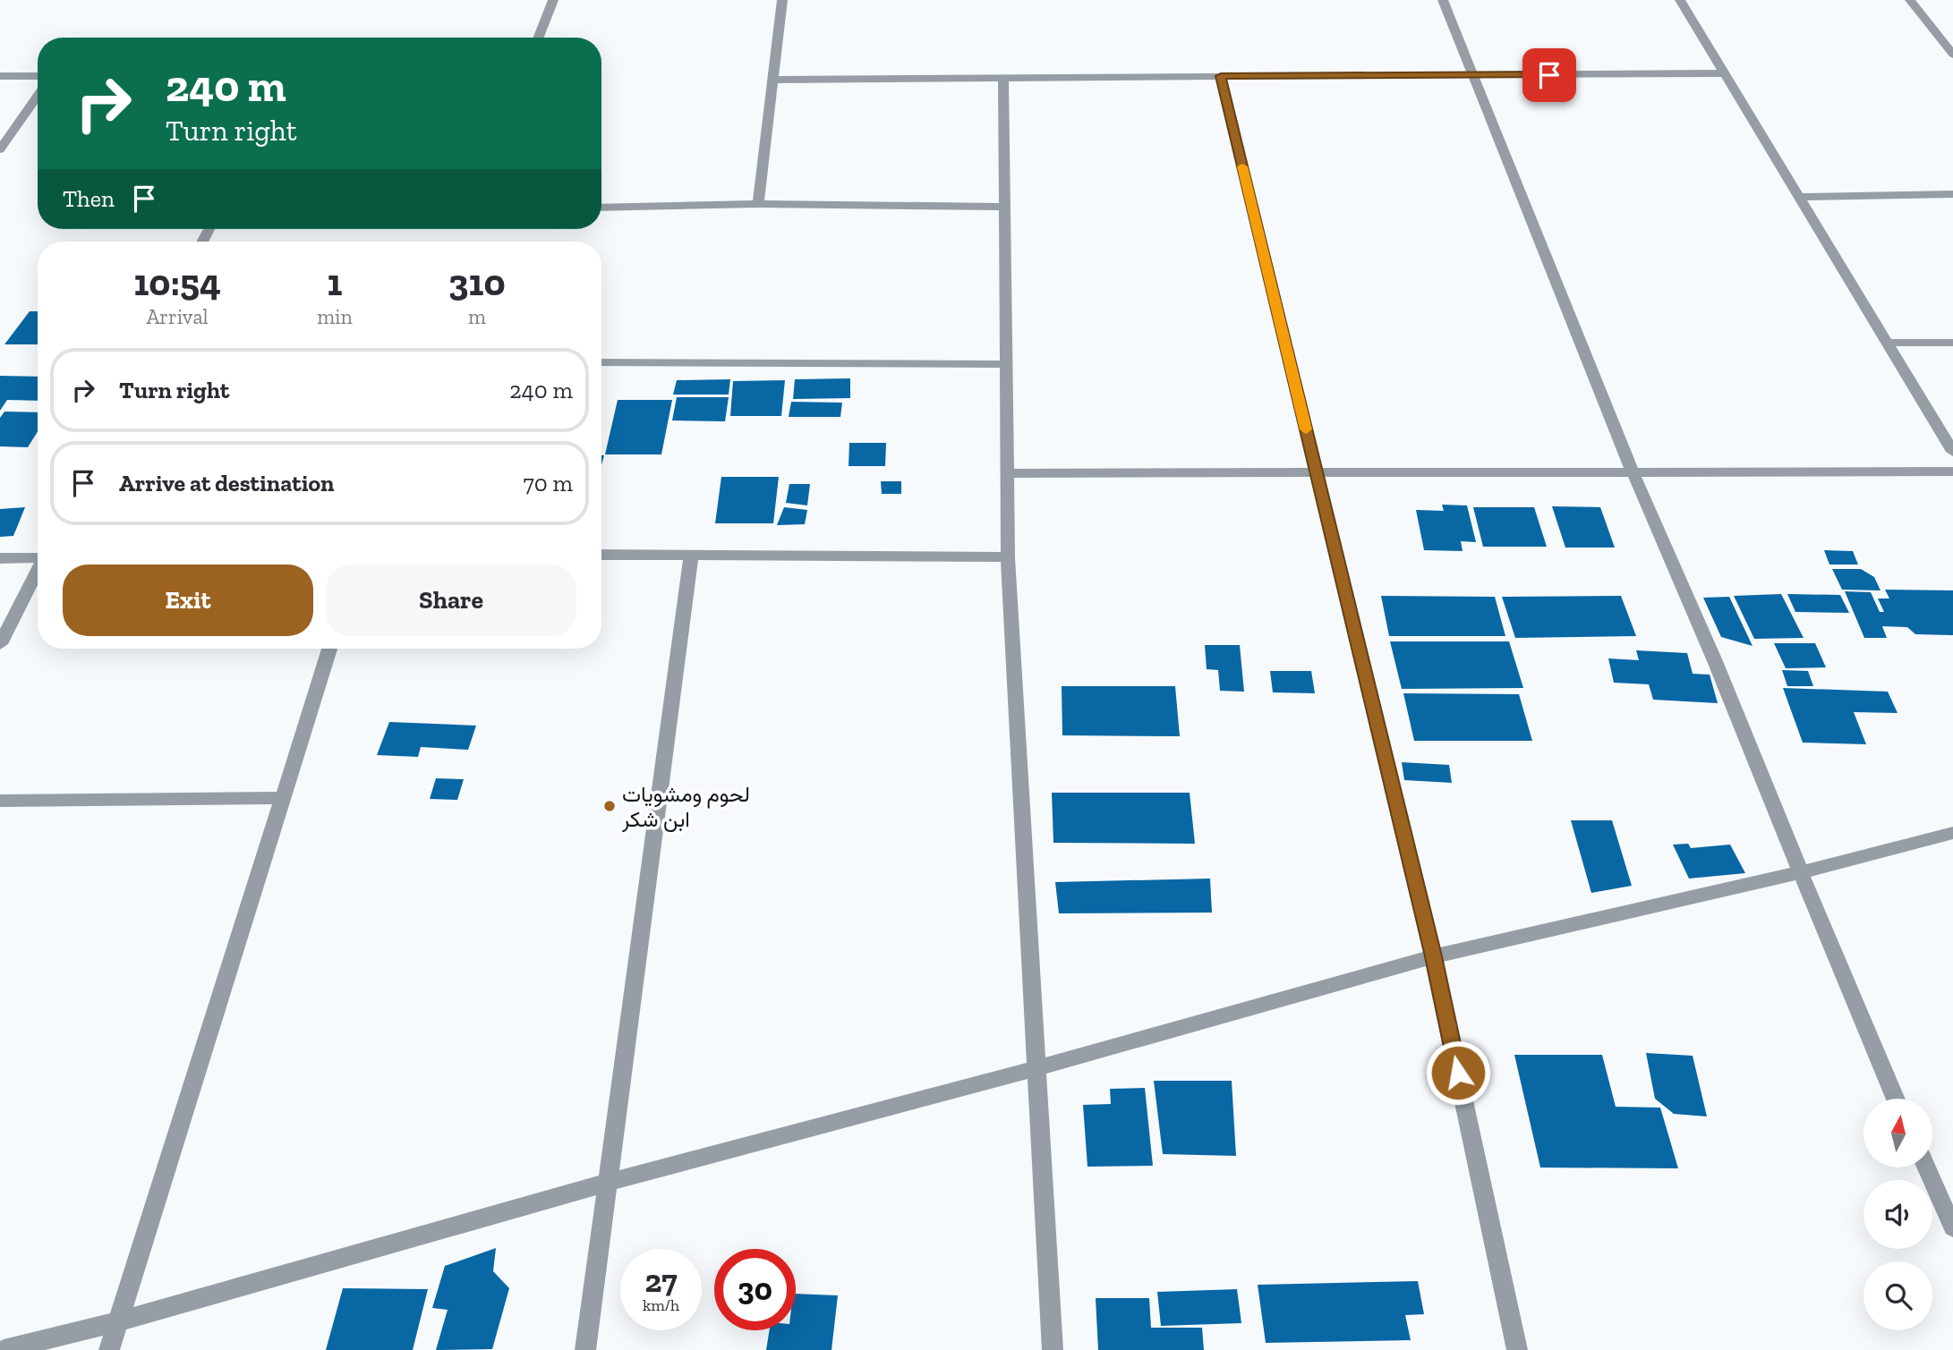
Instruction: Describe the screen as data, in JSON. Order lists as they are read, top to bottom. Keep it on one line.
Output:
{"places":["لحوم ومشويات ابن شكر"],"north":"top","page":{"turn":["240 m","Turn right"],"then":"Then","eta":["10:54","Arrival","1","min","310","m"],"list":[{"name":"Turn right","value":"240 m"},{"name":"Arrive at destination","value":"70 m"}],"buttons":["Exit","Share"],"speed":"27 km/h","limit":"30"}}
